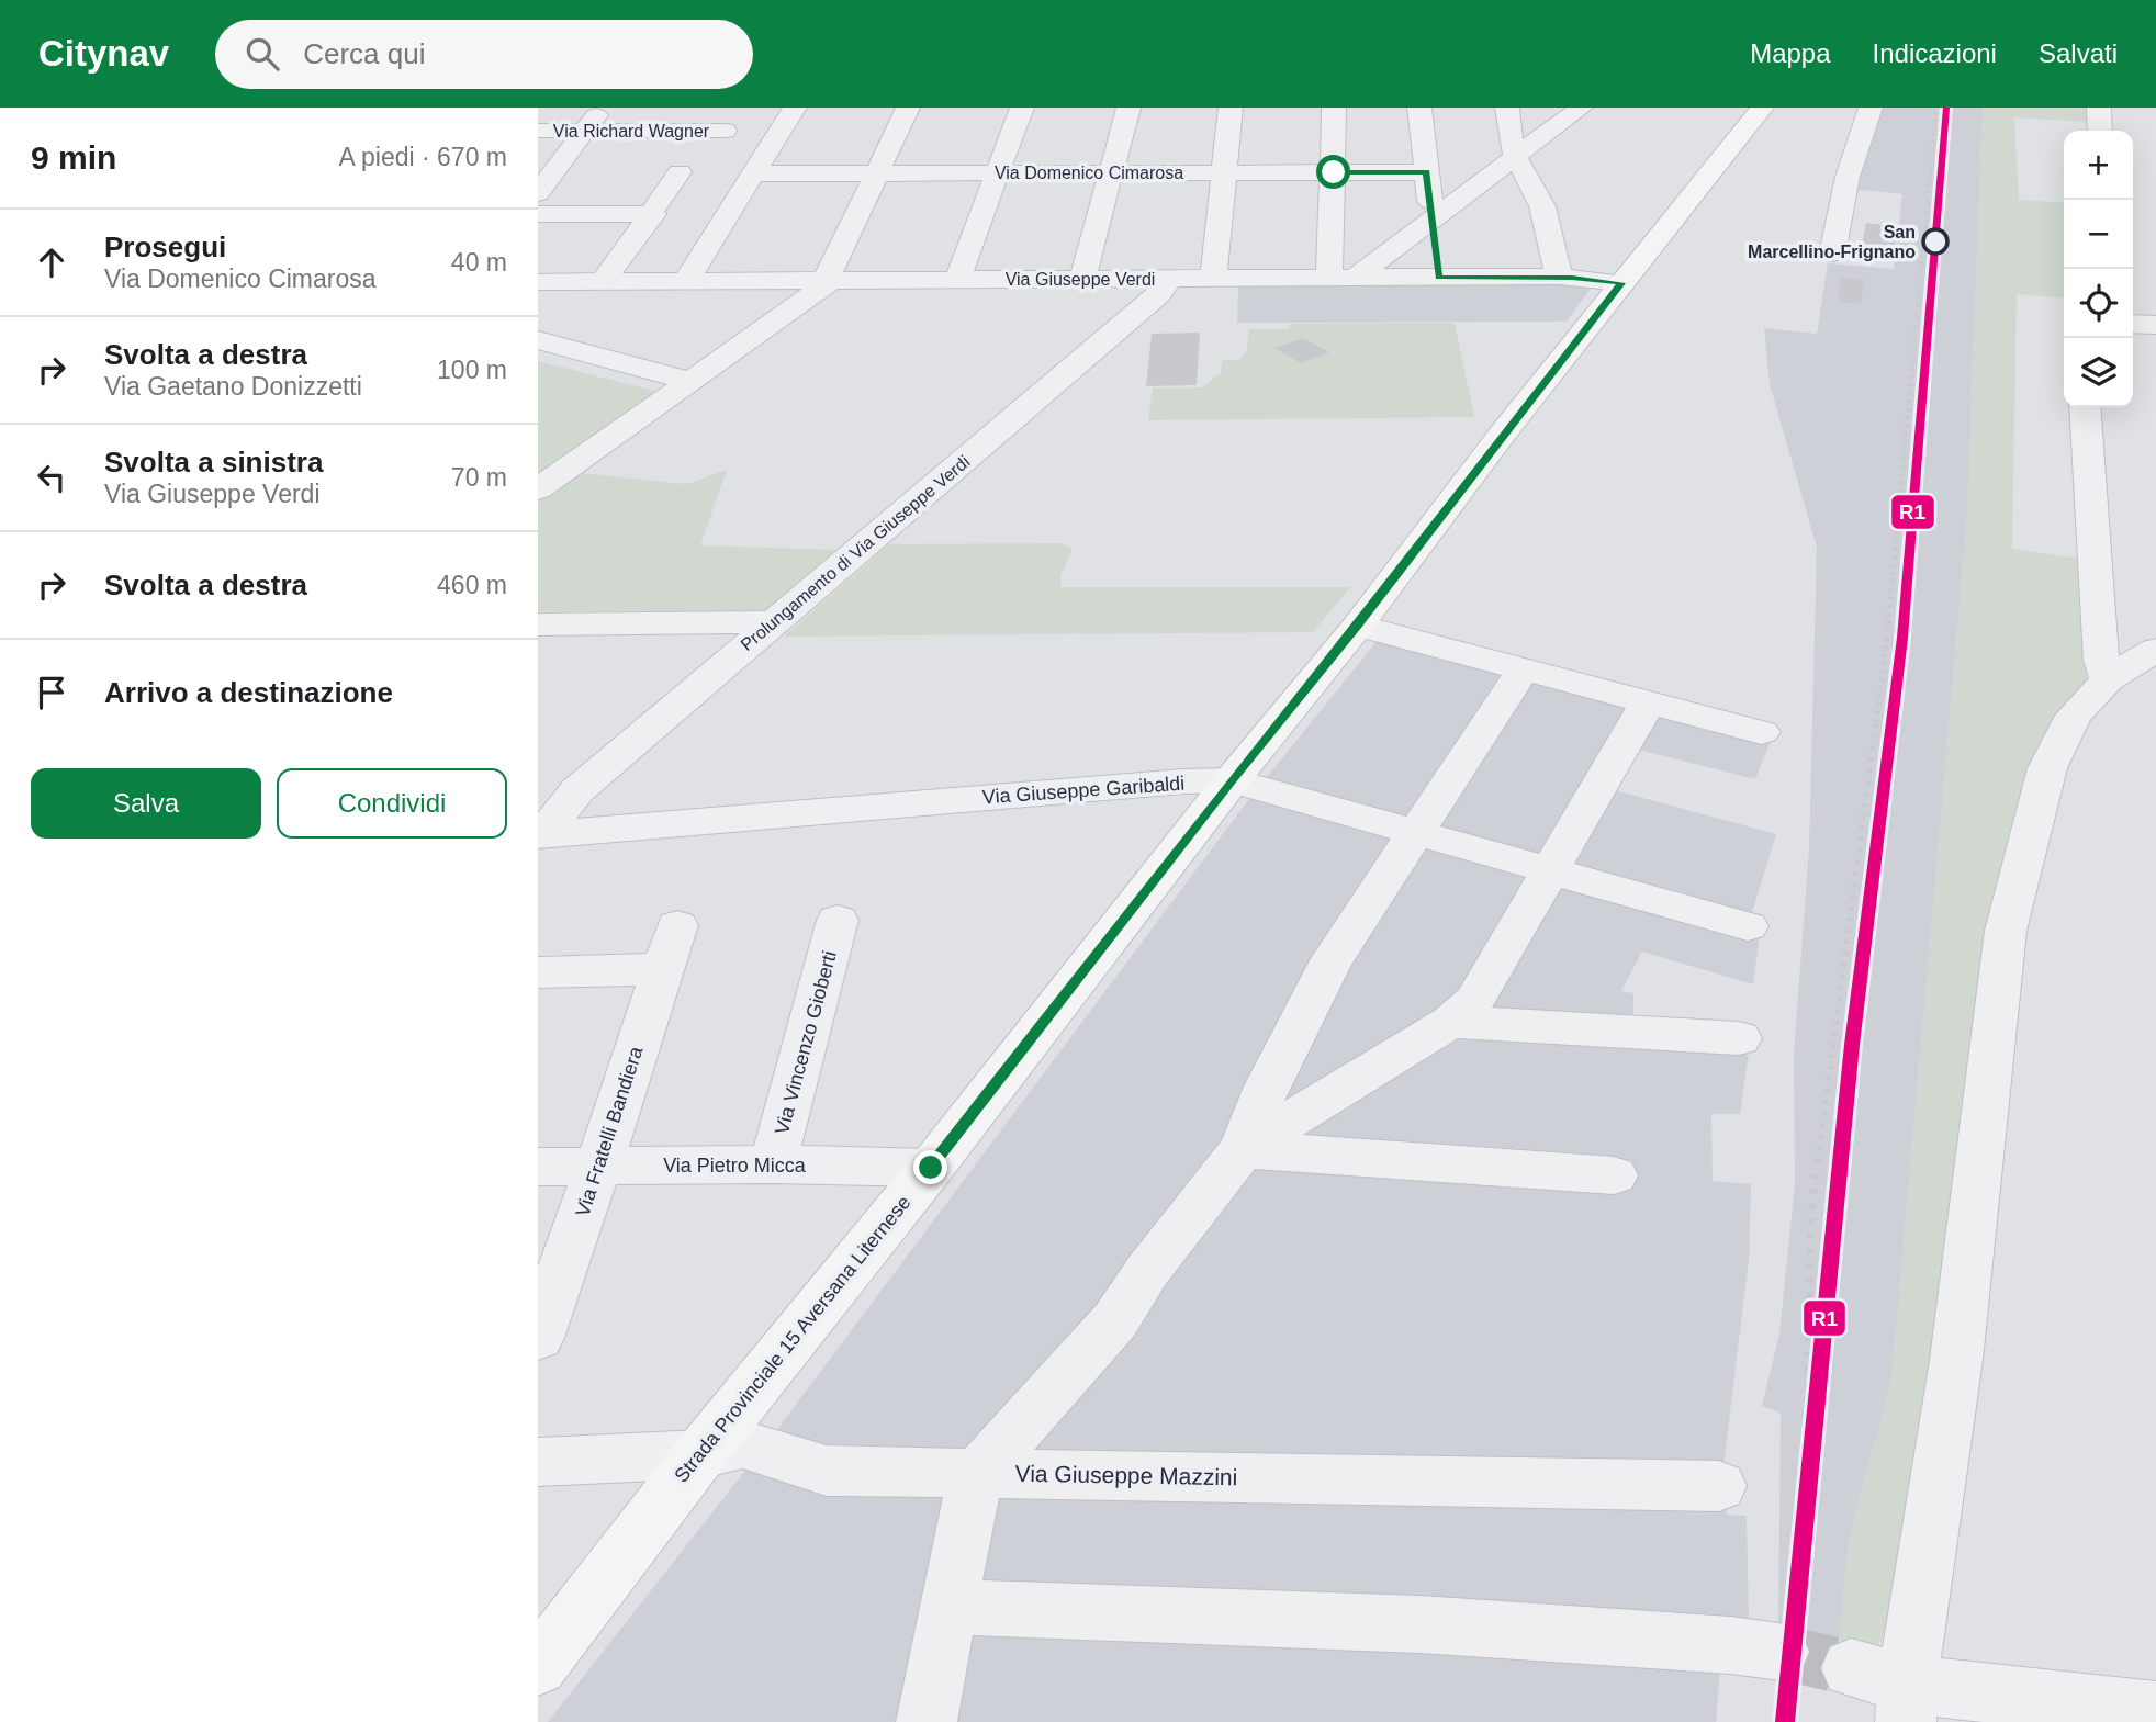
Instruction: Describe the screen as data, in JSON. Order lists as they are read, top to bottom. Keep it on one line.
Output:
{"streets":{"main road":["Strada Provinciale 15 Aversana Liternese"],"street":["Via Richard Wagner","Via Domenico Cimarosa","Via Giuseppe Verdi","Prolungamento di Via Giuseppe Verdi","Via Giuseppe Garibaldi","Via Vincenzo Gioberti","Via Fratelli Bandiera","Via Pietro Micca","Via Giuseppe Mazzini"]},"crossings":[["Via Giuseppe Verdi","Prolungamento di Via Giuseppe Verdi"],["Via Giuseppe Verdi","Strada Provinciale 15 Aversana Liternese"],["Prolungamento di Via Giuseppe Verdi","Via Giuseppe Garibaldi"],["Via Giuseppe Garibaldi","Strada Provinciale 15 Aversana Liternese"],["Via Vincenzo Gioberti","Via Pietro Micca"],["Via Fratelli Bandiera","Via Pietro Micca"],["Via Pietro Micca","Strada Provinciale 15 Aversana Liternese"],["Strada Provinciale 15 Aversana Liternese","Via Giuseppe Mazzini"]],"places":["San Marcellino-Frignano"],"lines":["transit line R1"],"page":{"header":"Citynav","search":"Cerca qui","nav":["Mappa","Indicazioni","Salvati"],"heading":["9 min","A piedi · 670 m"],"map_buttons":["+","−"],"list":[["Prosegui","Via Domenico Cimarosa","40 m"],["Svolta a destra","Via Gaetano Donizzetti","100 m"],["Svolta a sinistra","Via Giuseppe Verdi","70 m"],["Svolta a destra","460 m"],"Arrivo a destinazione"],"buttons":["Salva","Condividi"]}}
